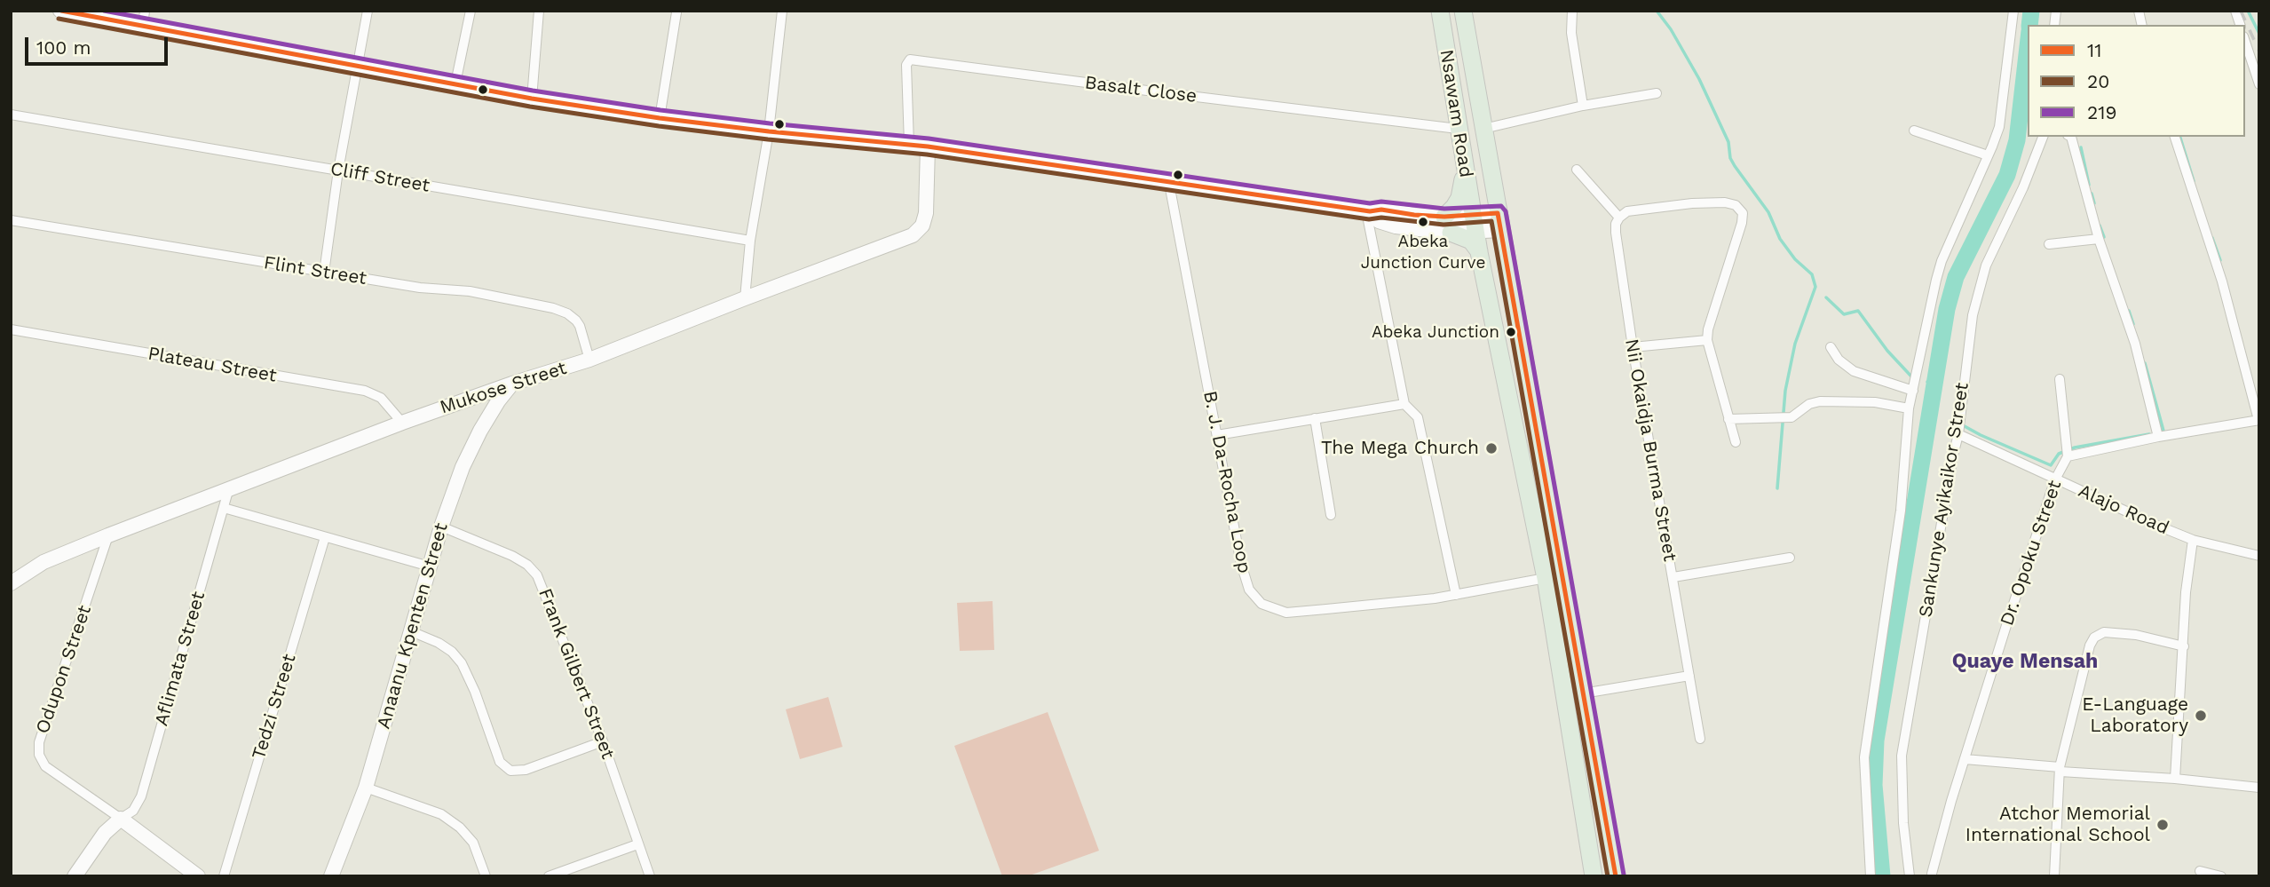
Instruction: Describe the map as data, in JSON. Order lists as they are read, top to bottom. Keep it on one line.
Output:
{"streets":{"highway":["Nsawam Road"],"street":["Basalt Close","Cliff Street","Flint Street","Plateau Street","Mukose Street","Nii Okaidja Burma Street","B. J. Da-Rocha Loop","Sankunye Ayikaikor Street","Alajo Road","Dr. Opoku Street","Anaanu Kpenten Street","Aflimata Street","Odupon Street","Frank Gilbert Street","Tedzi Street"]},"crossings":[["Basalt Close","Nsawam Road"],["Nsawam Road","B. J. Da-Rocha Loop"],["Flint Street","Mukose Street"],["Plateau Street","Mukose Street"],["Mukose Street","Anaanu Kpenten Street"],["Mukose Street","Aflimata Street"],["Mukose Street","Odupon Street"],["Sankunye Ayikaikor Street","Alajo Road"],["Alajo Road","Dr. Opoku Street"],["Anaanu Kpenten Street","Frank Gilbert Street"],["Aflimata Street","Odupon Street"]],"districts":["Quaye Mensah"],"places":["Abeka Junction Curve","Abeka Junction","The Mega Church","E-Language Laboratory","Atchor Memorial International School"],"lines":["transit line 11","transit line 219","transit line 20"],"legend":["11","20","219"],"scale_bar":"100 m"}
